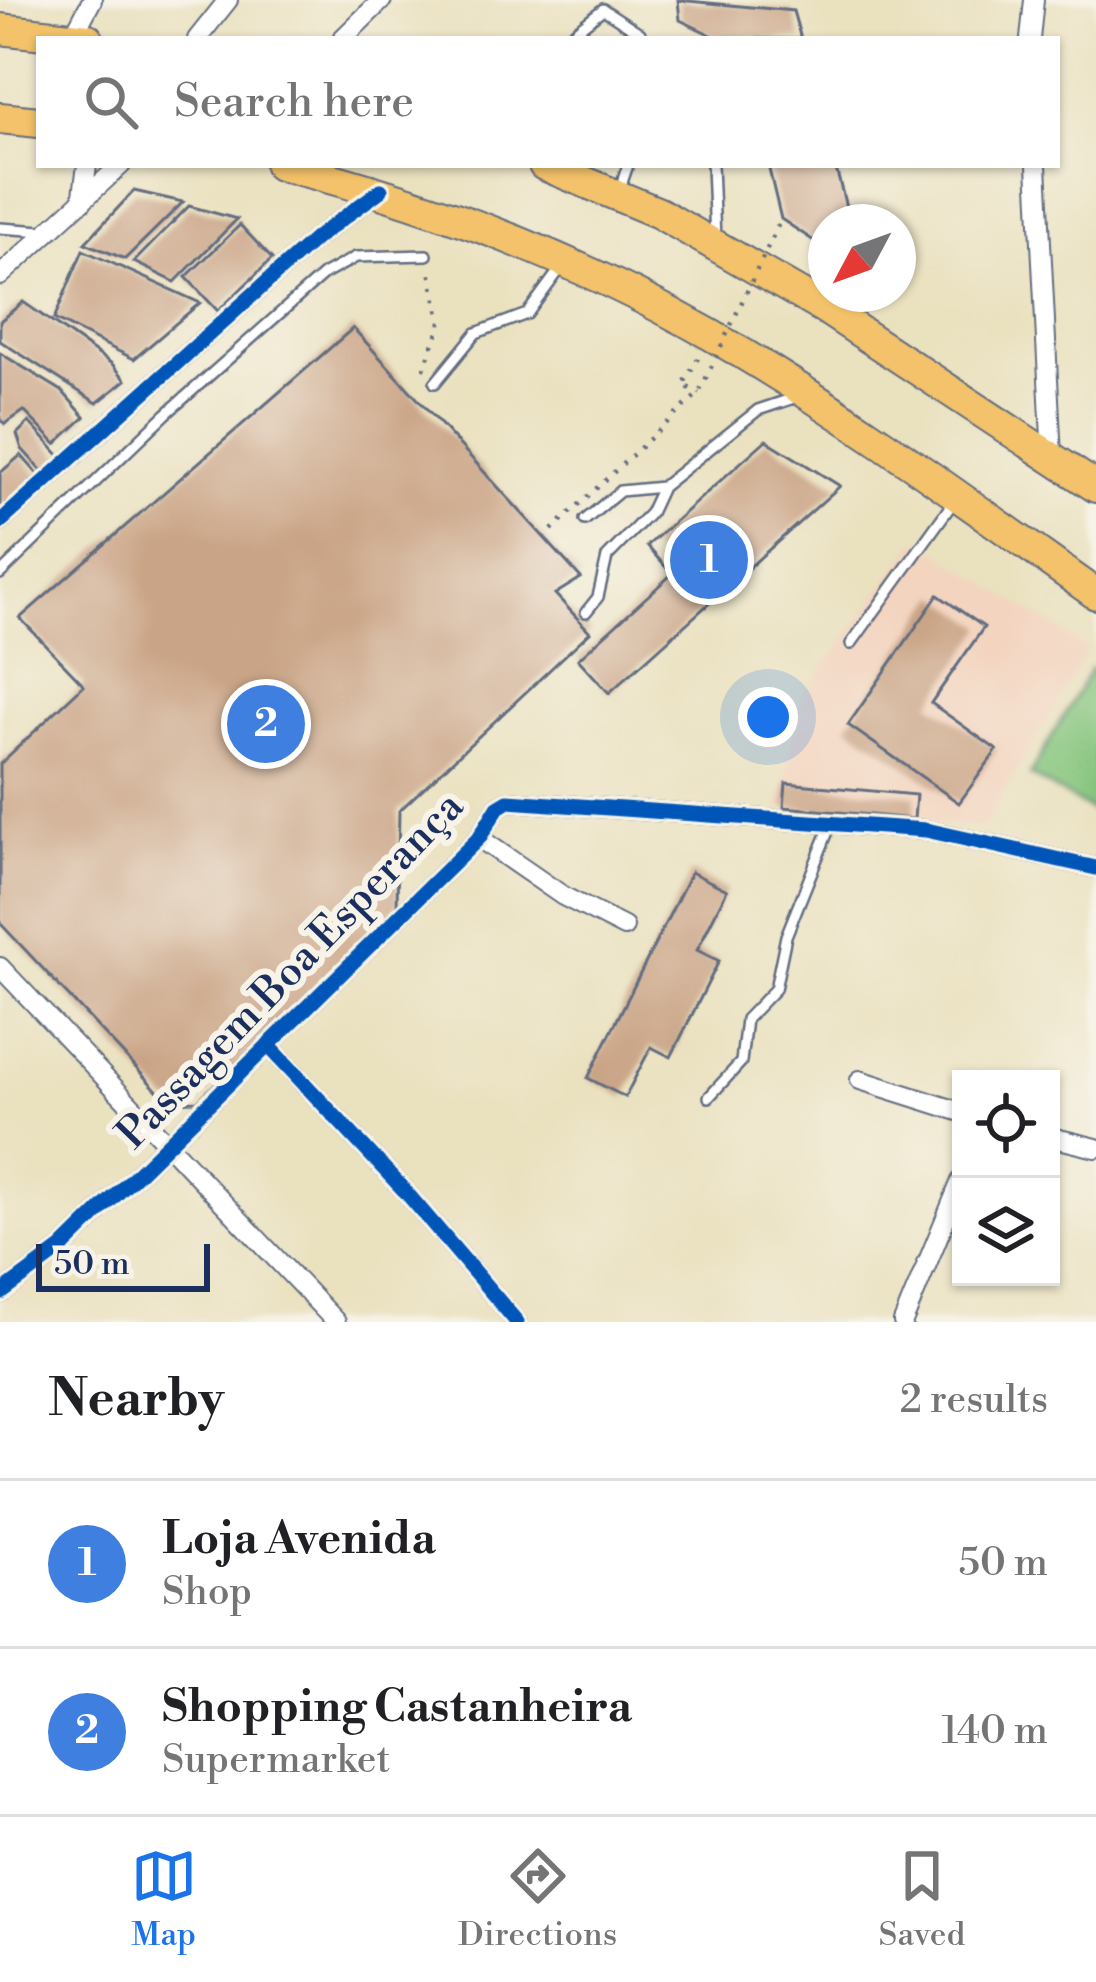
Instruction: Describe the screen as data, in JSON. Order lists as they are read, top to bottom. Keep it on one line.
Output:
{"streets":{"street":["Passagem Boa Esperança"]},"scale_bar":"50 m","north":"bottom left","page":{"search":"Search here","pins":["1","2"],"scale":"50 m","heading":["Nearby","2 results"],"list":[{"mark":"1","name":"Loja Avenida","note":"Shop","value":"50 m"},{"mark":"2","name":"Shopping Castanheira","note":"Supermarket","value":"140 m"}],"nav":["Map","Directions","Saved"]}}
